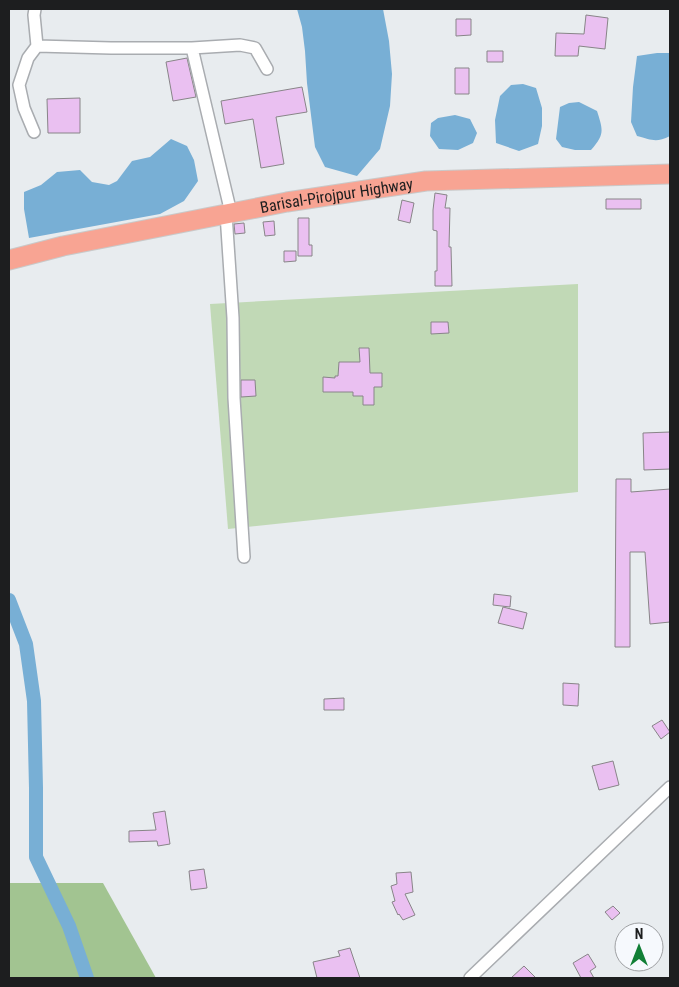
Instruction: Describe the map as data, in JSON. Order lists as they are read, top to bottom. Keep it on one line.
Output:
{"streets":{"highway":["Barisal-Pirojpur Highway"]},"north":"top"}
